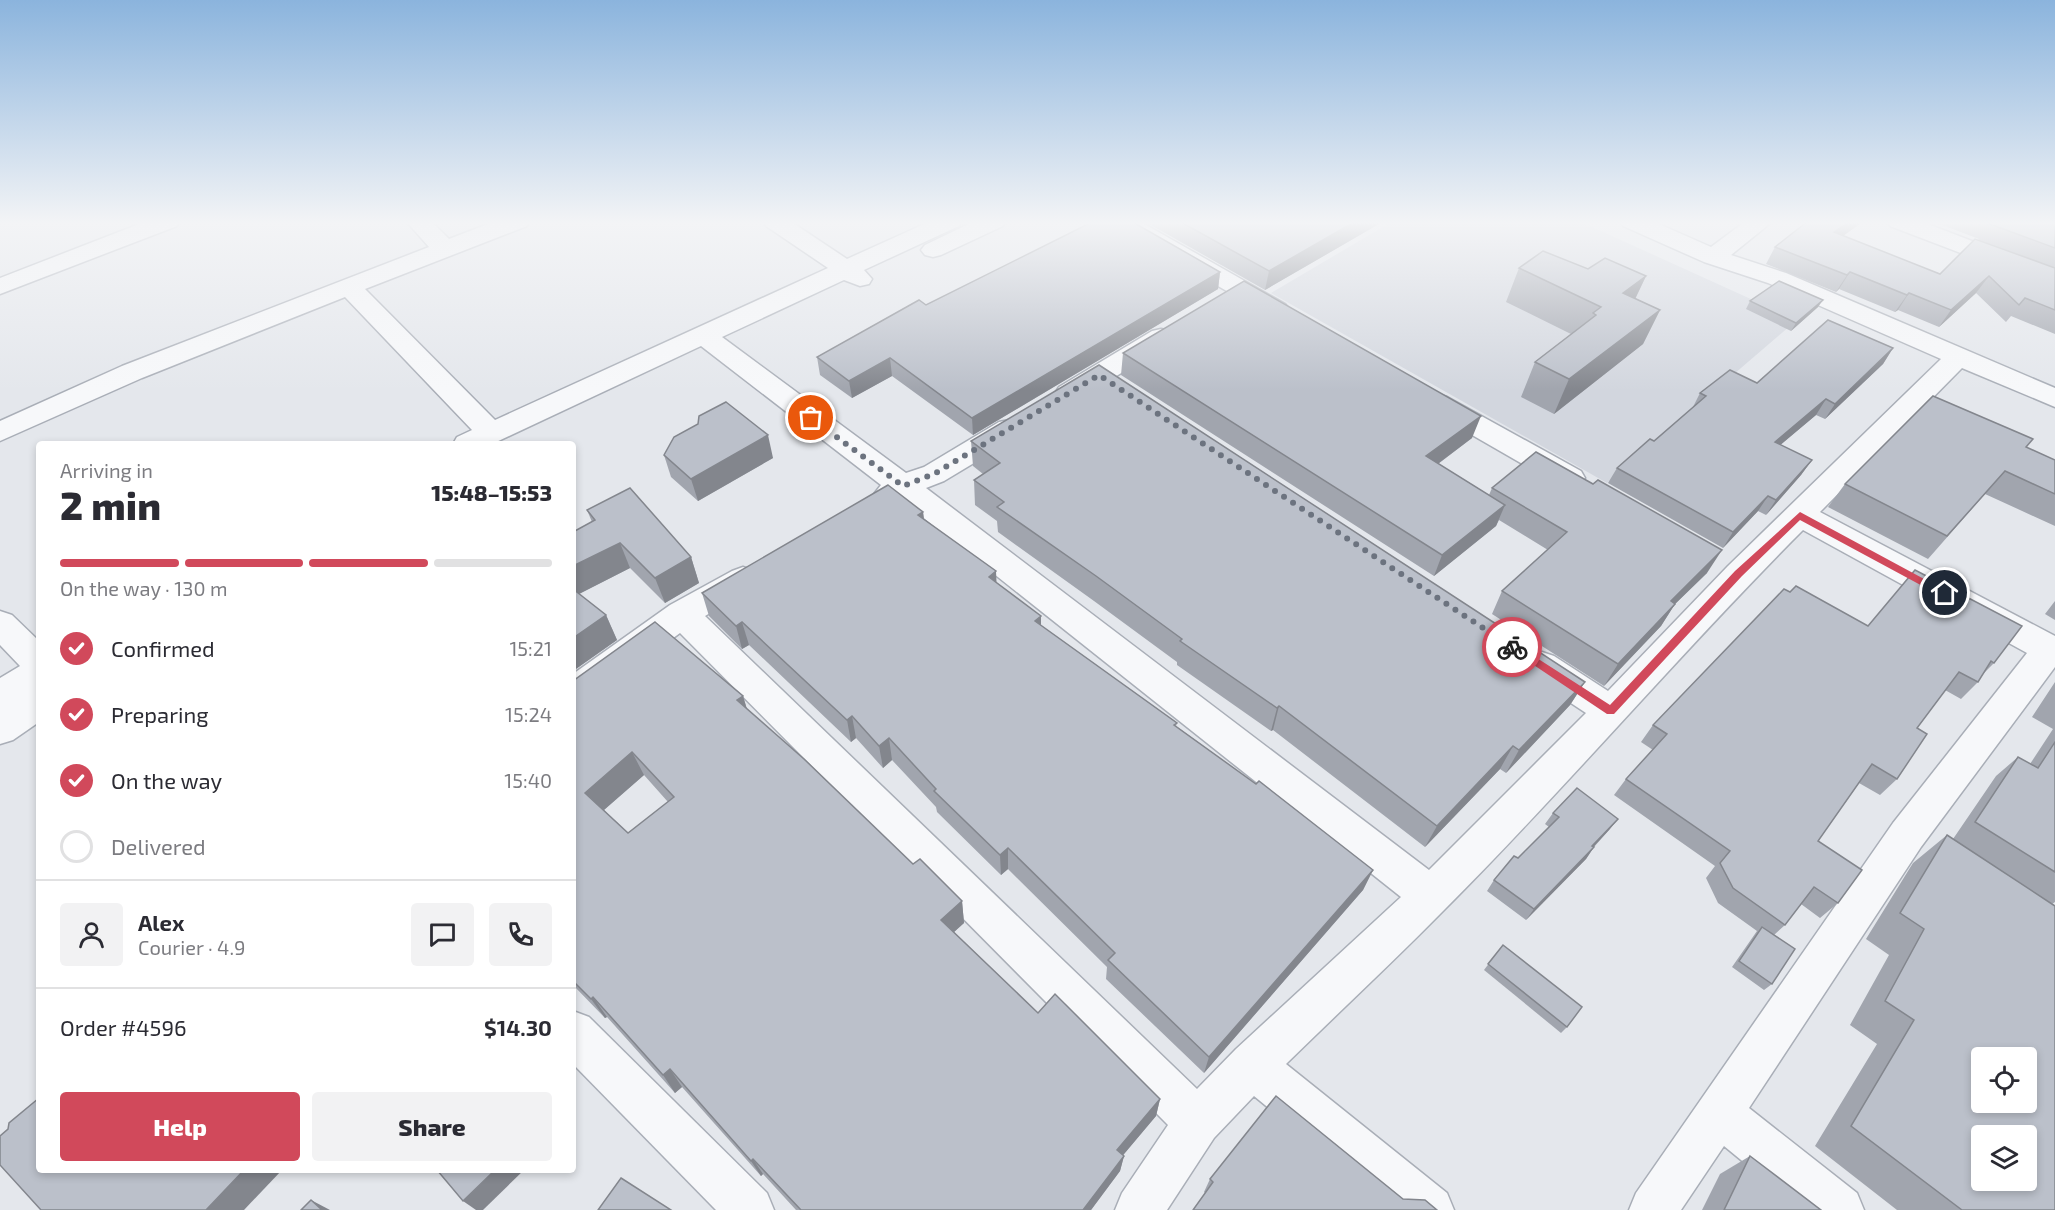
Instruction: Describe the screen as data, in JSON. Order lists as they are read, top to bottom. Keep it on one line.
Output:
{"page":{"heading":["2 min","Arriving in","15:48–15:53"],"panel":["Alex","Courier · 4.9","Order #4596","$14.30"],"bar":"On the way · 130 m","list":[["Confirmed","15:21"],["Preparing","15:24"],["On the way","15:40"],"Delivered"],"buttons":["Help","Share"]}}
